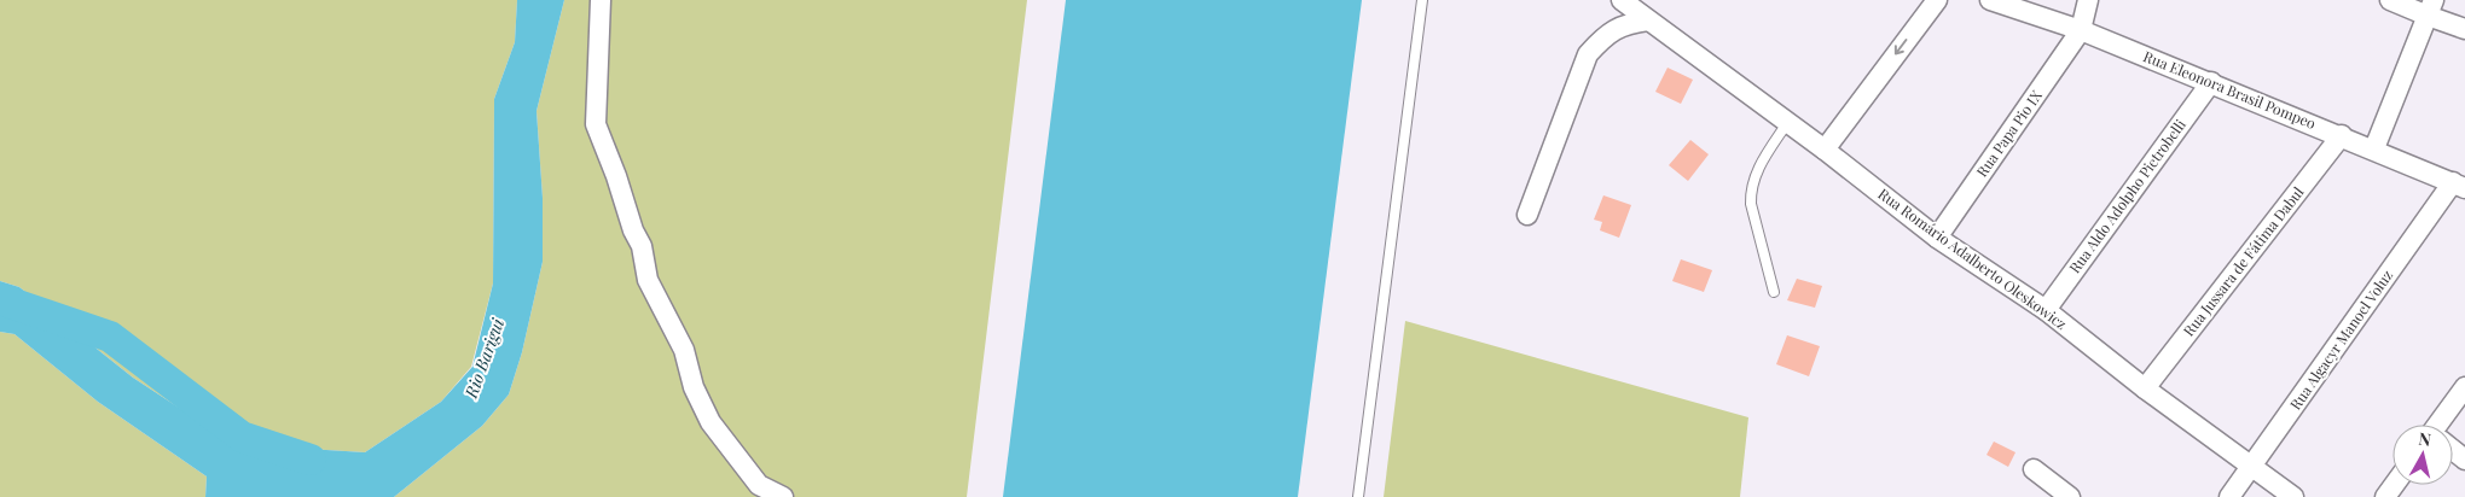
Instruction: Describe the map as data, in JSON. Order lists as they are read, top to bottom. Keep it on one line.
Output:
{"streets":{"street":["Rua Eleonora Brasil Pompeo","Rua Papa Pio IX","Rua Aldo Adolpho Pietrobelli","Rua Romário Adalberto Oleskowicz","Rua Jussara de Fátima Dabul","Rua Algacyr Manoel Voluz"]},"crossings":[["Rua Eleonora Brasil Pompeo","Rua Papa Pio IX"],["Rua Eleonora Brasil Pompeo","Rua Aldo Adolpho Pietrobelli"],["Rua Eleonora Brasil Pompeo","Rua Jussara de Fátima Dabul"],["Rua Eleonora Brasil Pompeo","Rua Algacyr Manoel Voluz"],["Rua Papa Pio IX","Rua Romário Adalberto Oleskowicz"],["Rua Aldo Adolpho Pietrobelli","Rua Romário Adalberto Oleskowicz"],["Rua Romário Adalberto Oleskowicz","Rua Jussara de Fátima Dabul"],["Rua Romário Adalberto Oleskowicz","Rua Algacyr Manoel Voluz"]],"water":["Rio Barigui"],"north":"top"}
